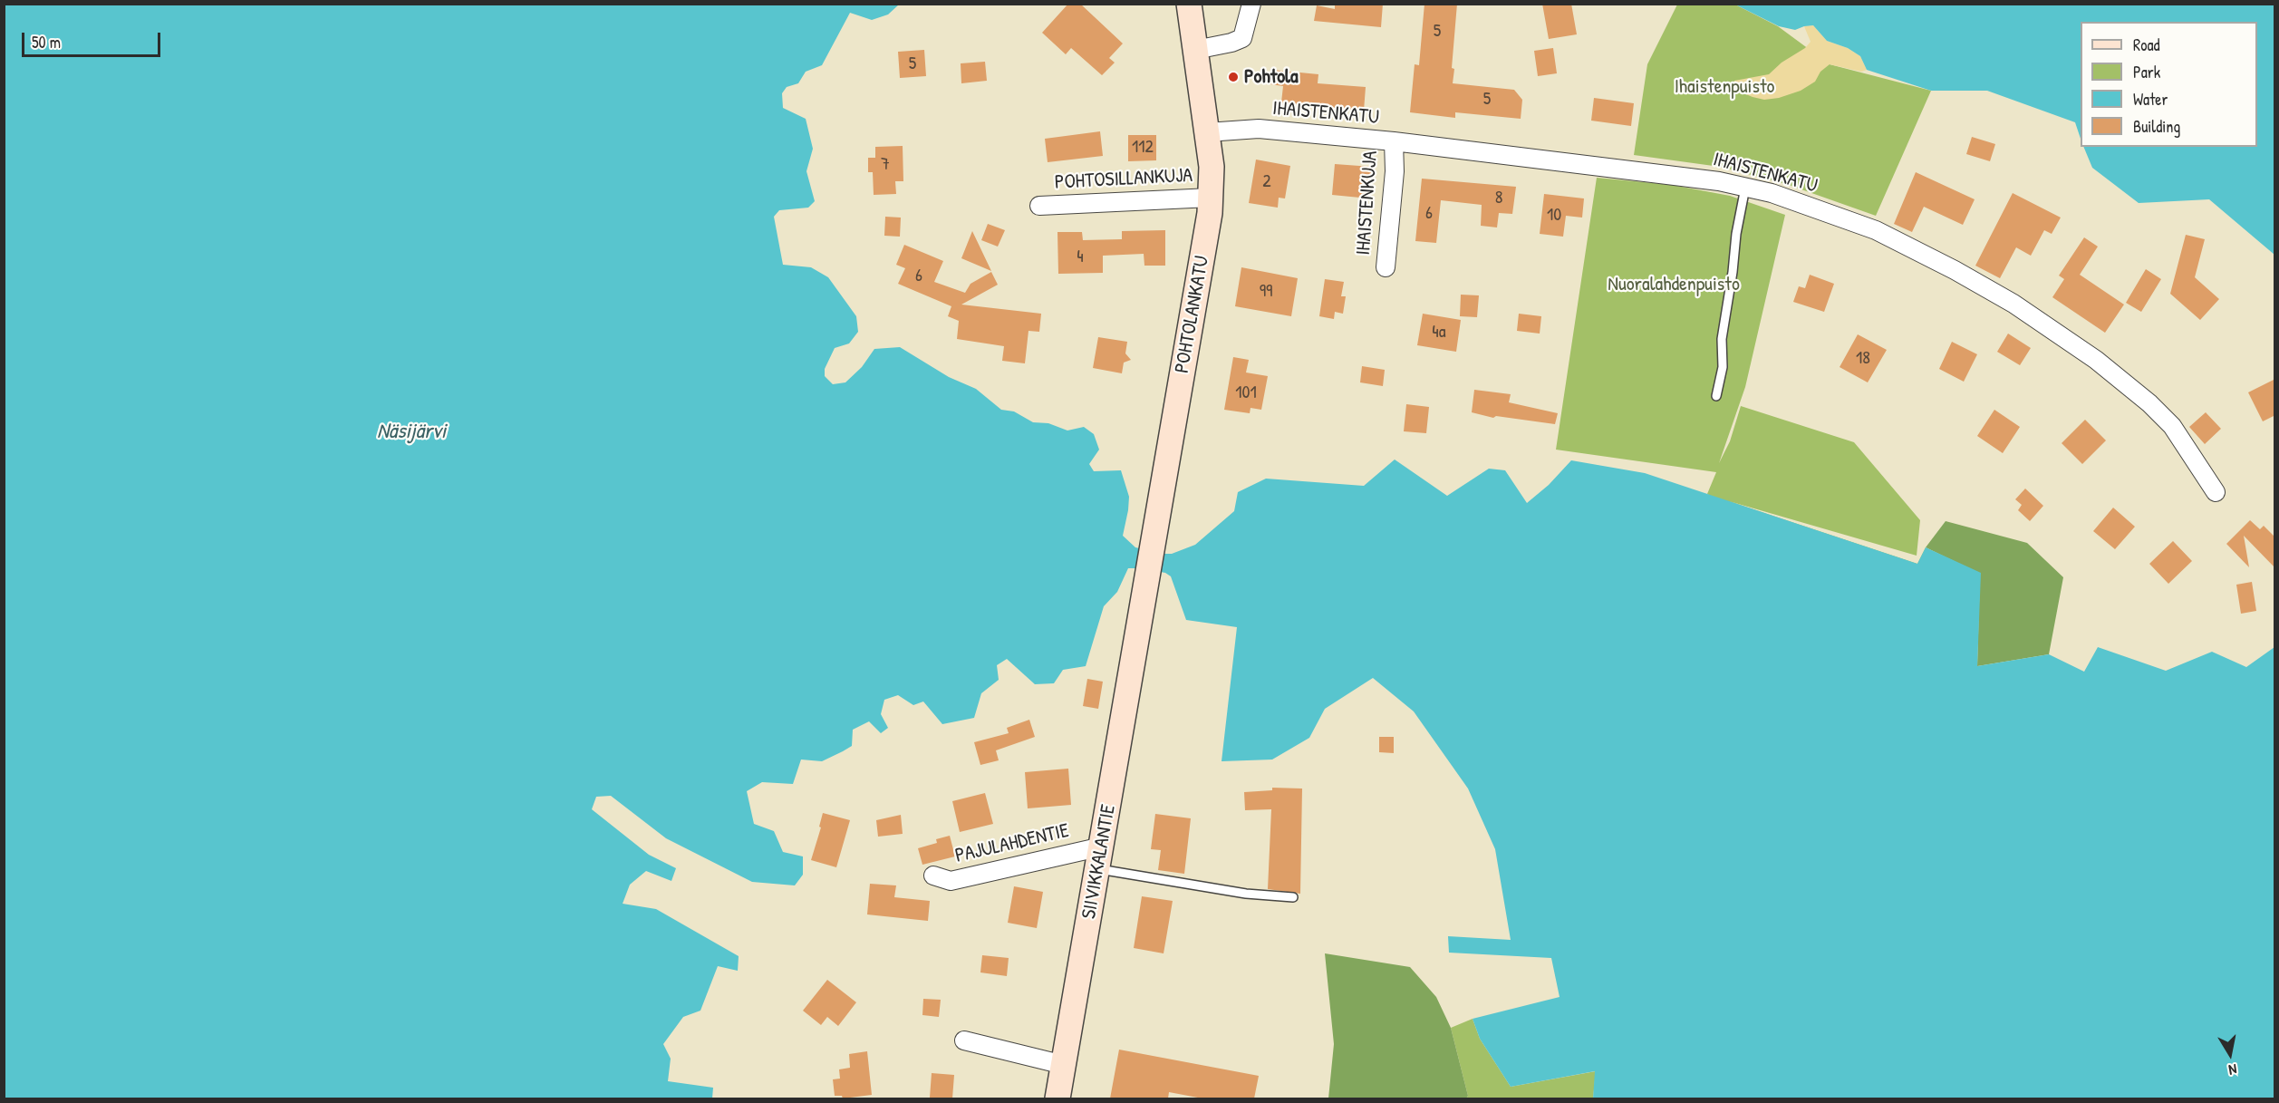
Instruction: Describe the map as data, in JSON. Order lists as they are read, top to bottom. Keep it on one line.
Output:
{"streets":{"main road":["POHTOLANKATU","SIIVIKKALANTIE"],"street":["IHAISTENKATU","POHTOSILLANKUJA","IHAISTENKUJA","PAJULAHDENTIE"]},"crossings":[["IHAISTENKATU","IHAISTENKUJA"],["IHAISTENKATU","POHTOLANKATU"],["POHTOSILLANKUJA","POHTOLANKATU"],["POHTOLANKATU","SIIVIKKALANTIE"],["PAJULAHDENTIE","SIIVIKKALANTIE"]],"water":["Näsijärvi"],"parks":["Ihaistenpuisto","Nuoralahdenpuisto"],"places":["Pohtola"],"house_numbers":["5","5","5","112","7","2","8","6","10","4","6","99","4a","18","101"],"legend":["Road","Park","Water","Building"],"scale_bar":"50 m","north":"bottom"}
